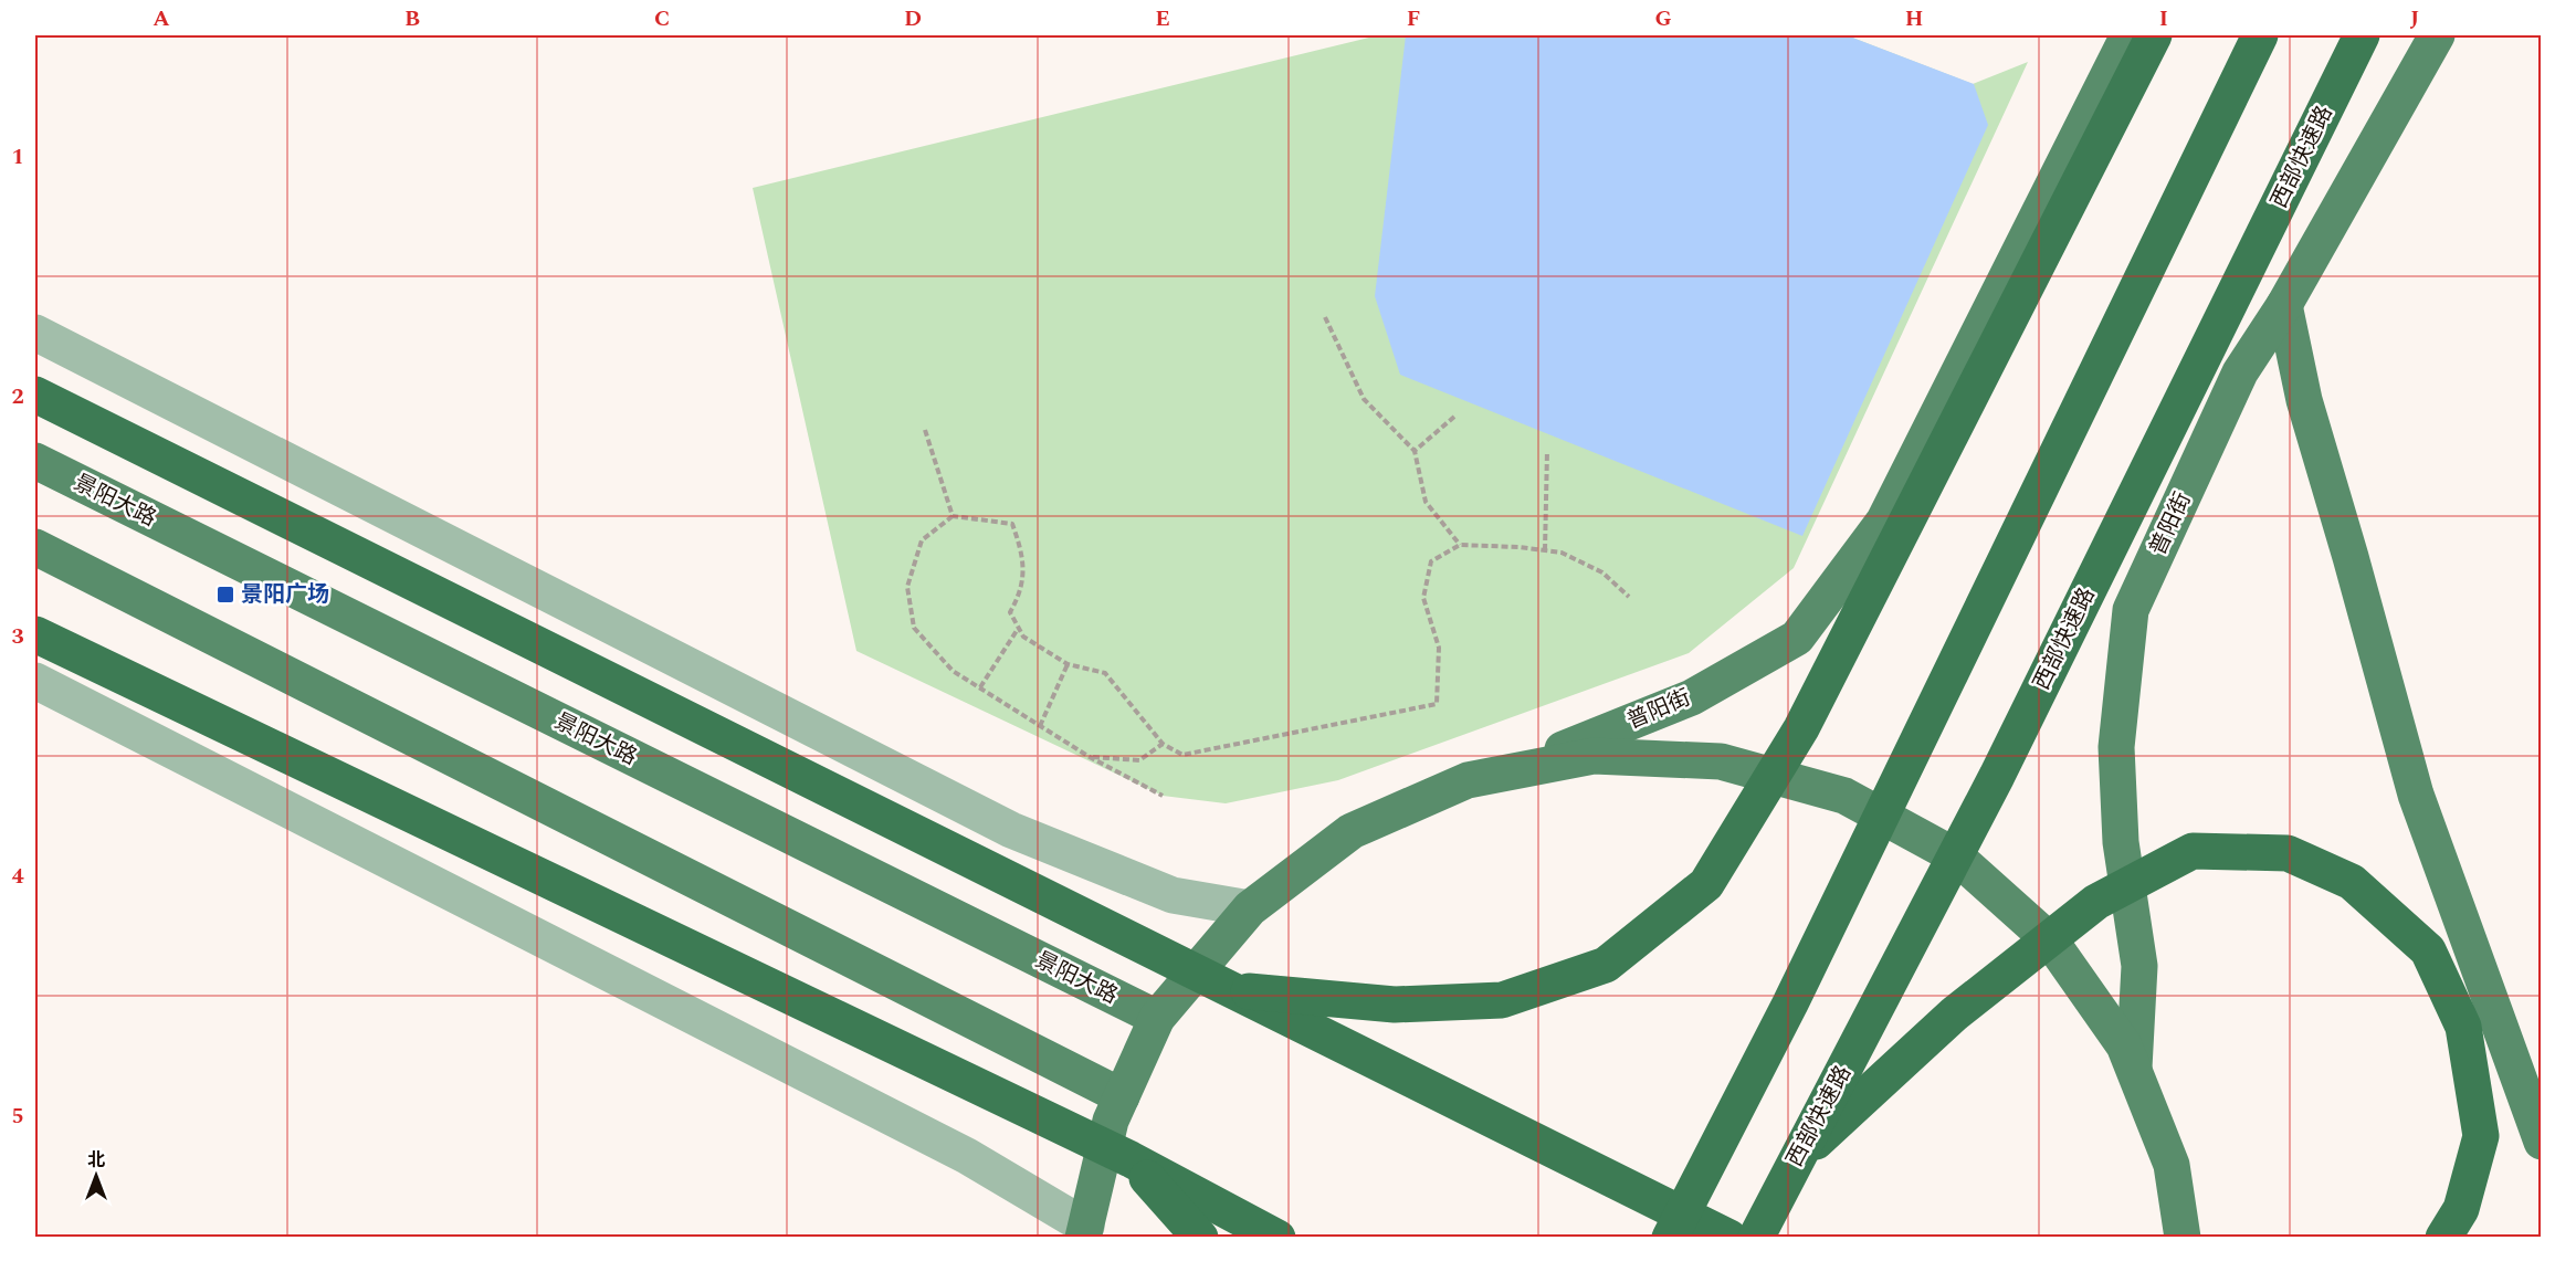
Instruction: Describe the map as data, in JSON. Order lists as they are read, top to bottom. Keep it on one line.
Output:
{"streets":{"highway":["西部快速路"],"main road":["景阳大路","普阳街"]},"places":{"transit":["景阳广场"]},"north":"top","grid":{"columns":["A","B","C","D","E","F","G","H","I","J"],"rows":["1","2","3","4","5"]}}
